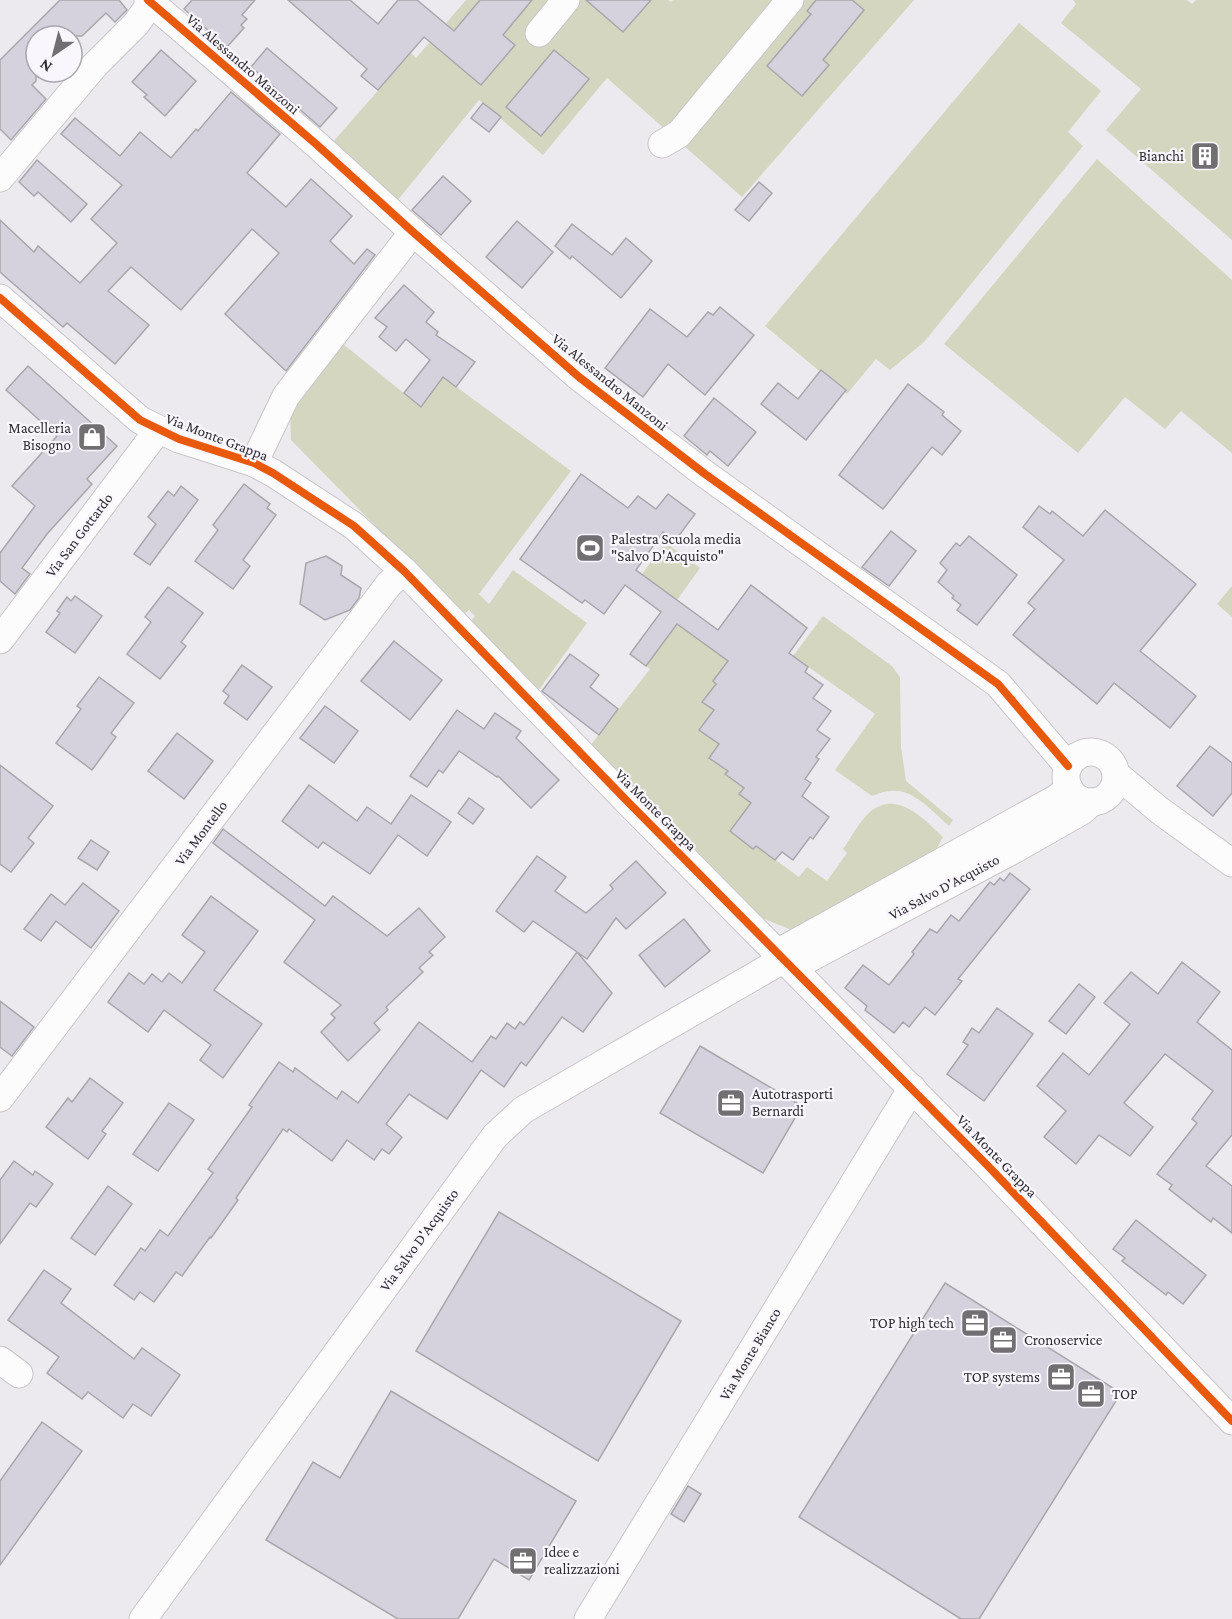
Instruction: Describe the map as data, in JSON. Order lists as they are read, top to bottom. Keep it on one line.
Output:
{"streets":{"street":["Via Alessandro Manzoni","Via Monte Grappa","Via San Gottardo","Via Montello","Via Salvo D'Acquisto","Via Monte Bianco"]},"crossings":[["Via Alessandro Manzoni","Via Salvo D'Acquisto"],["Via Monte Grappa","Via San Gottardo"],["Via Monte Grappa","Via Montello"],["Via Monte Grappa","Via Salvo D'Acquisto"],["Via Monte Grappa","Via Monte Bianco"]],"places":{"building":["Bianchi"],"shop":["Macelleria Bisogno"],"sports":["Palestra Scuola media \"Salvo D'Acquisto\""],"office":["Autotrasporti Bernardi","TOP high tech","Cronoservice","TOP systems","TOP","Idee e realizzazioni"]},"north":"bottom left"}
